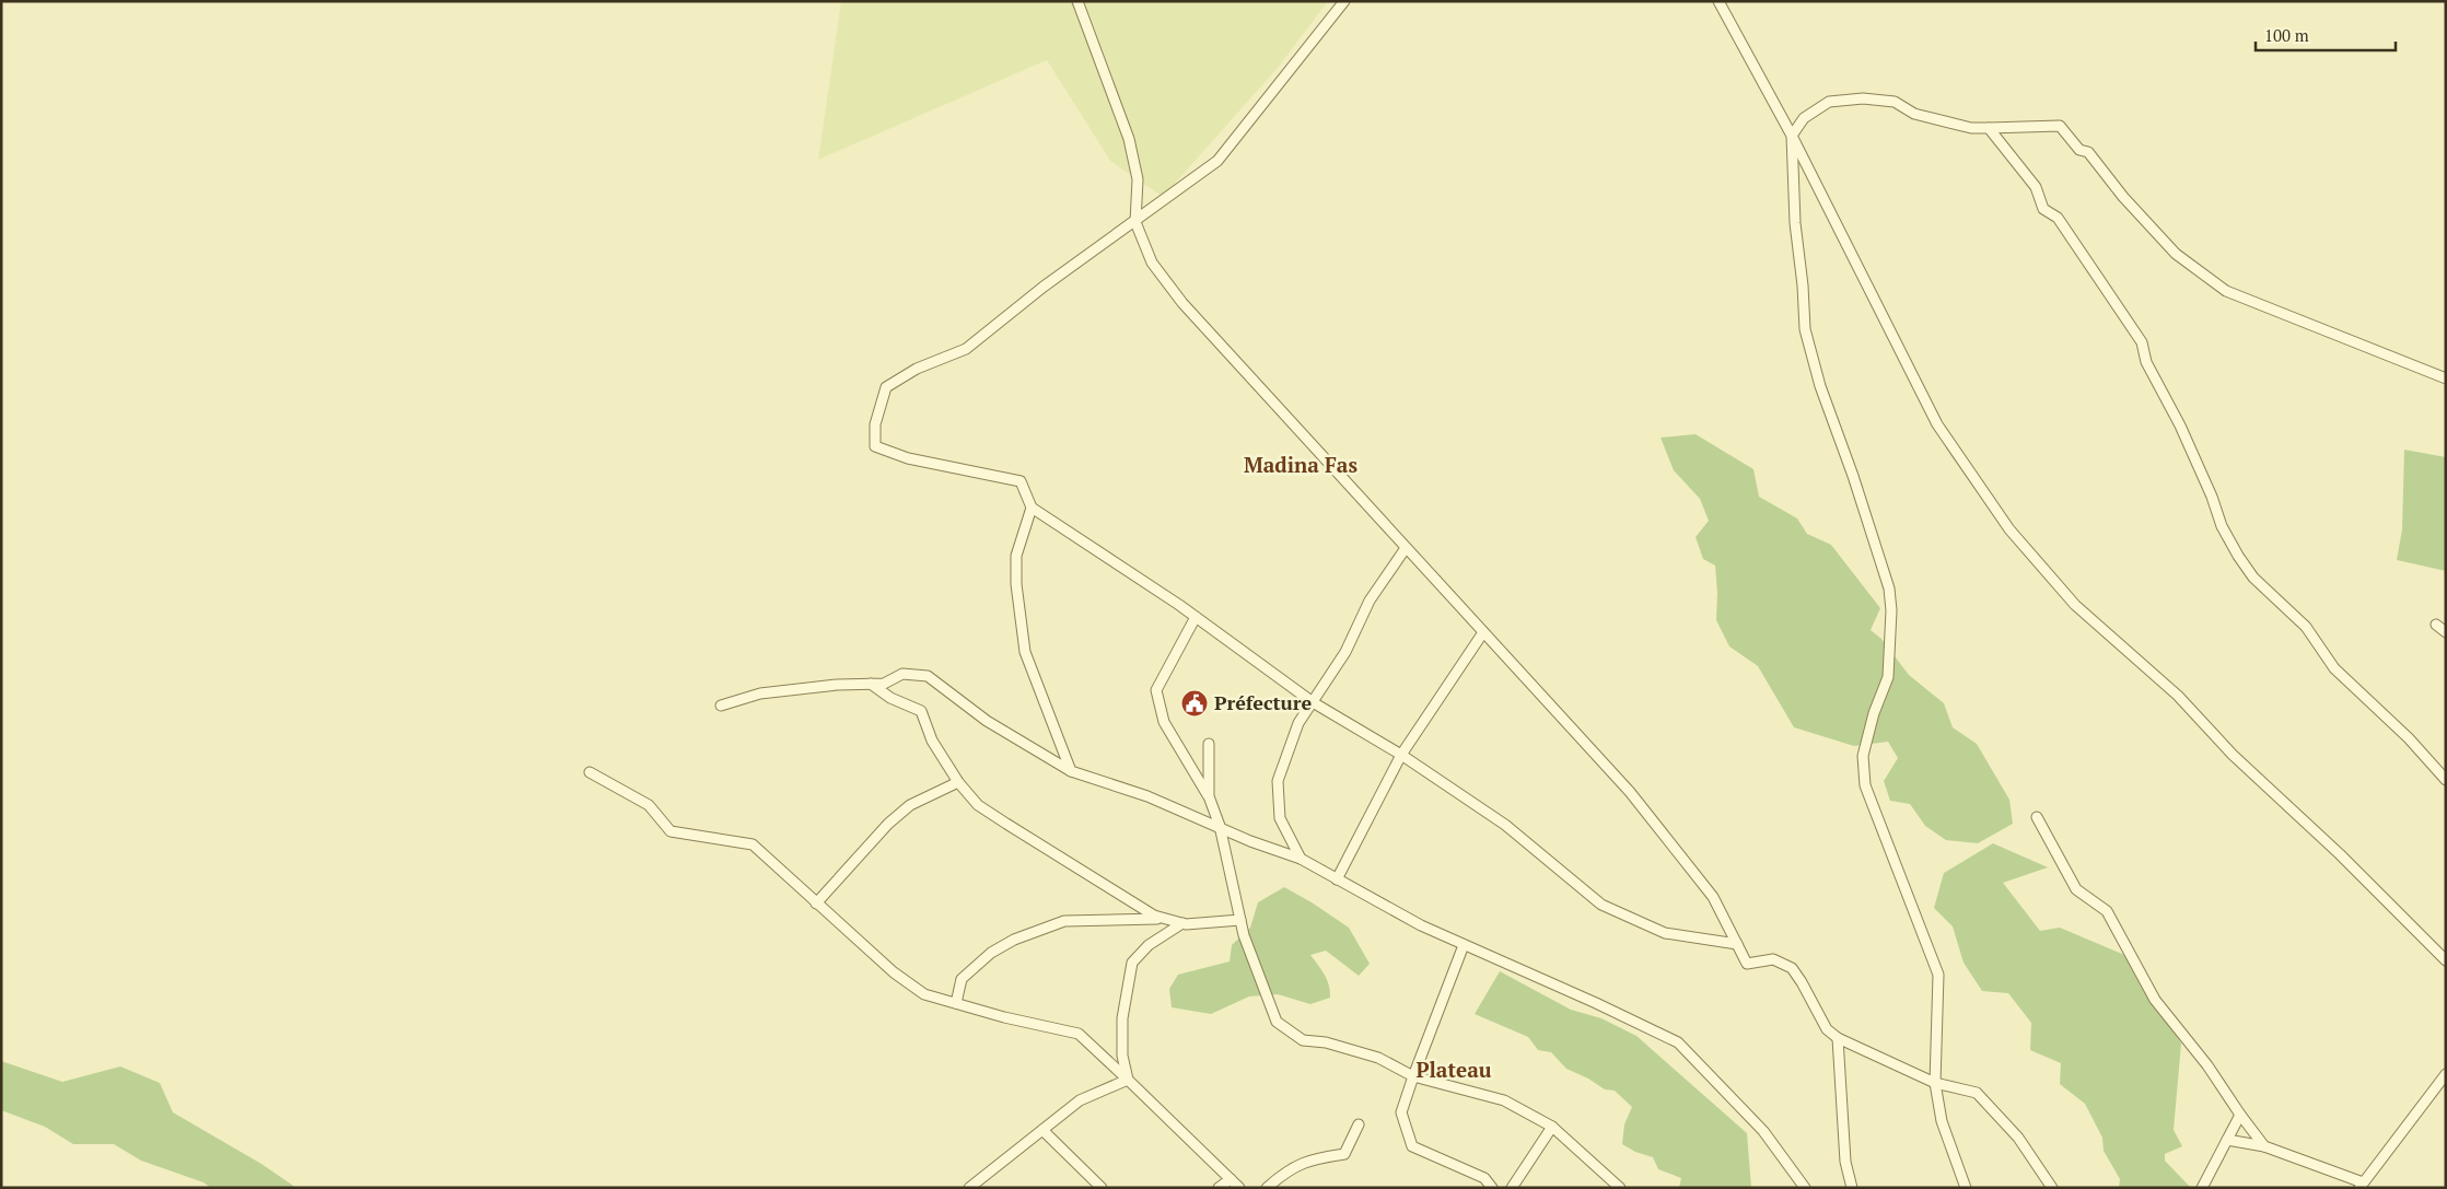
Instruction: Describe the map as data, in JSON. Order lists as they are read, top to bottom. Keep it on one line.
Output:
{"districts":["Madina Fas","Plateau"],"places":{"public building":["Préfecture"]},"scale_bar":"100 m"}
